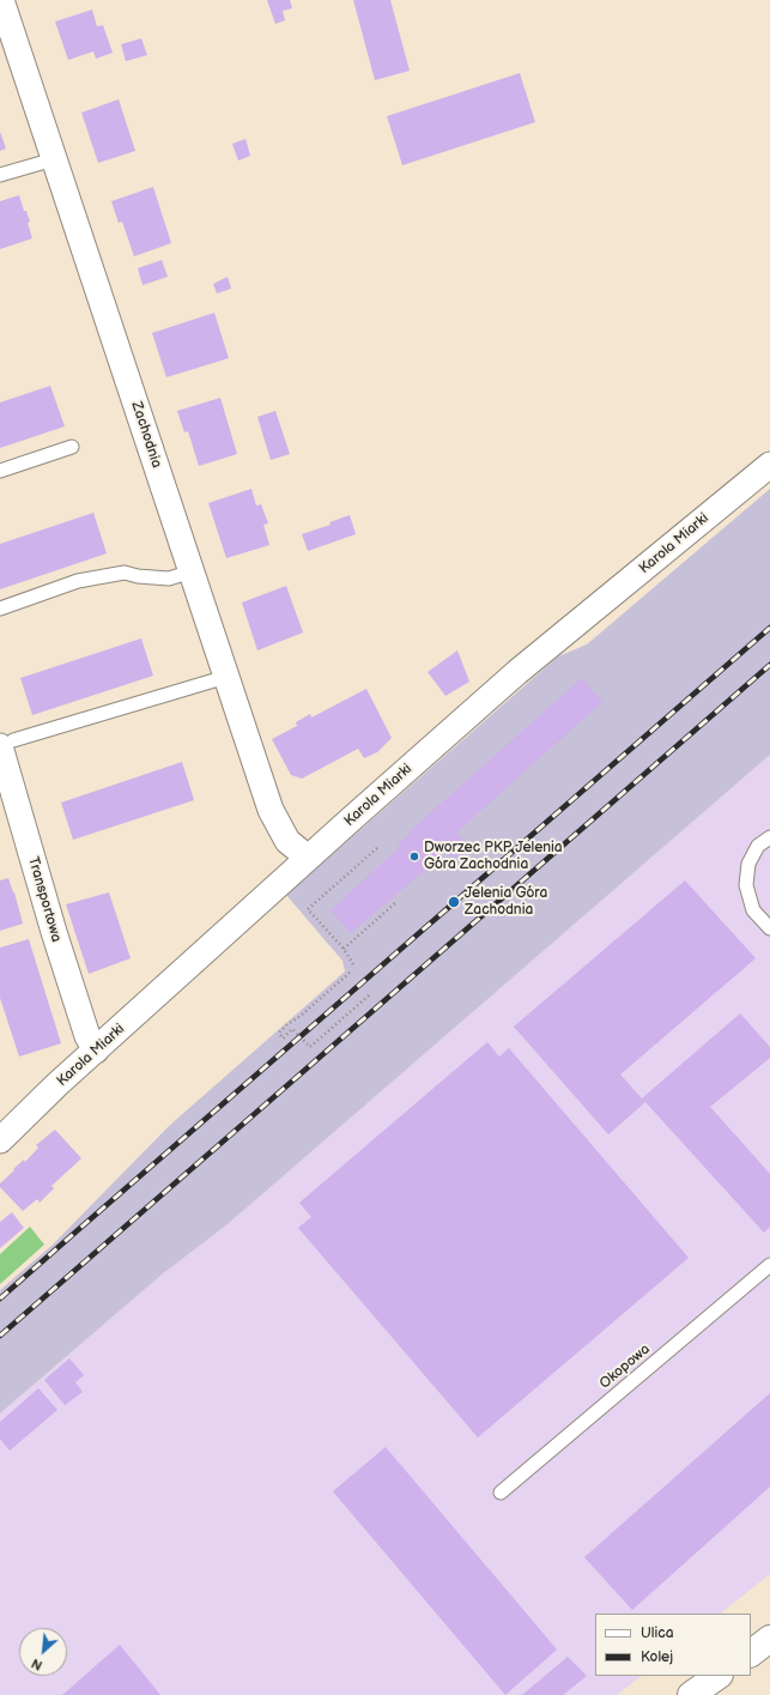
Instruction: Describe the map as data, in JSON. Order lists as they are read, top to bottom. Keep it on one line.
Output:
{"streets":{"street":["Zachodnia","Karola Miarki","Transportowa"],"lane":["Okopowa"]},"crossings":[["Zachodnia","Karola Miarki"],["Karola Miarki","Transportowa"]],"places":["Dworzec PKP Jelenia Góra Zachodnia","Jelenia Góra Zachodnia"],"legend":["Ulica","Kolej"],"north":"bottom left"}
